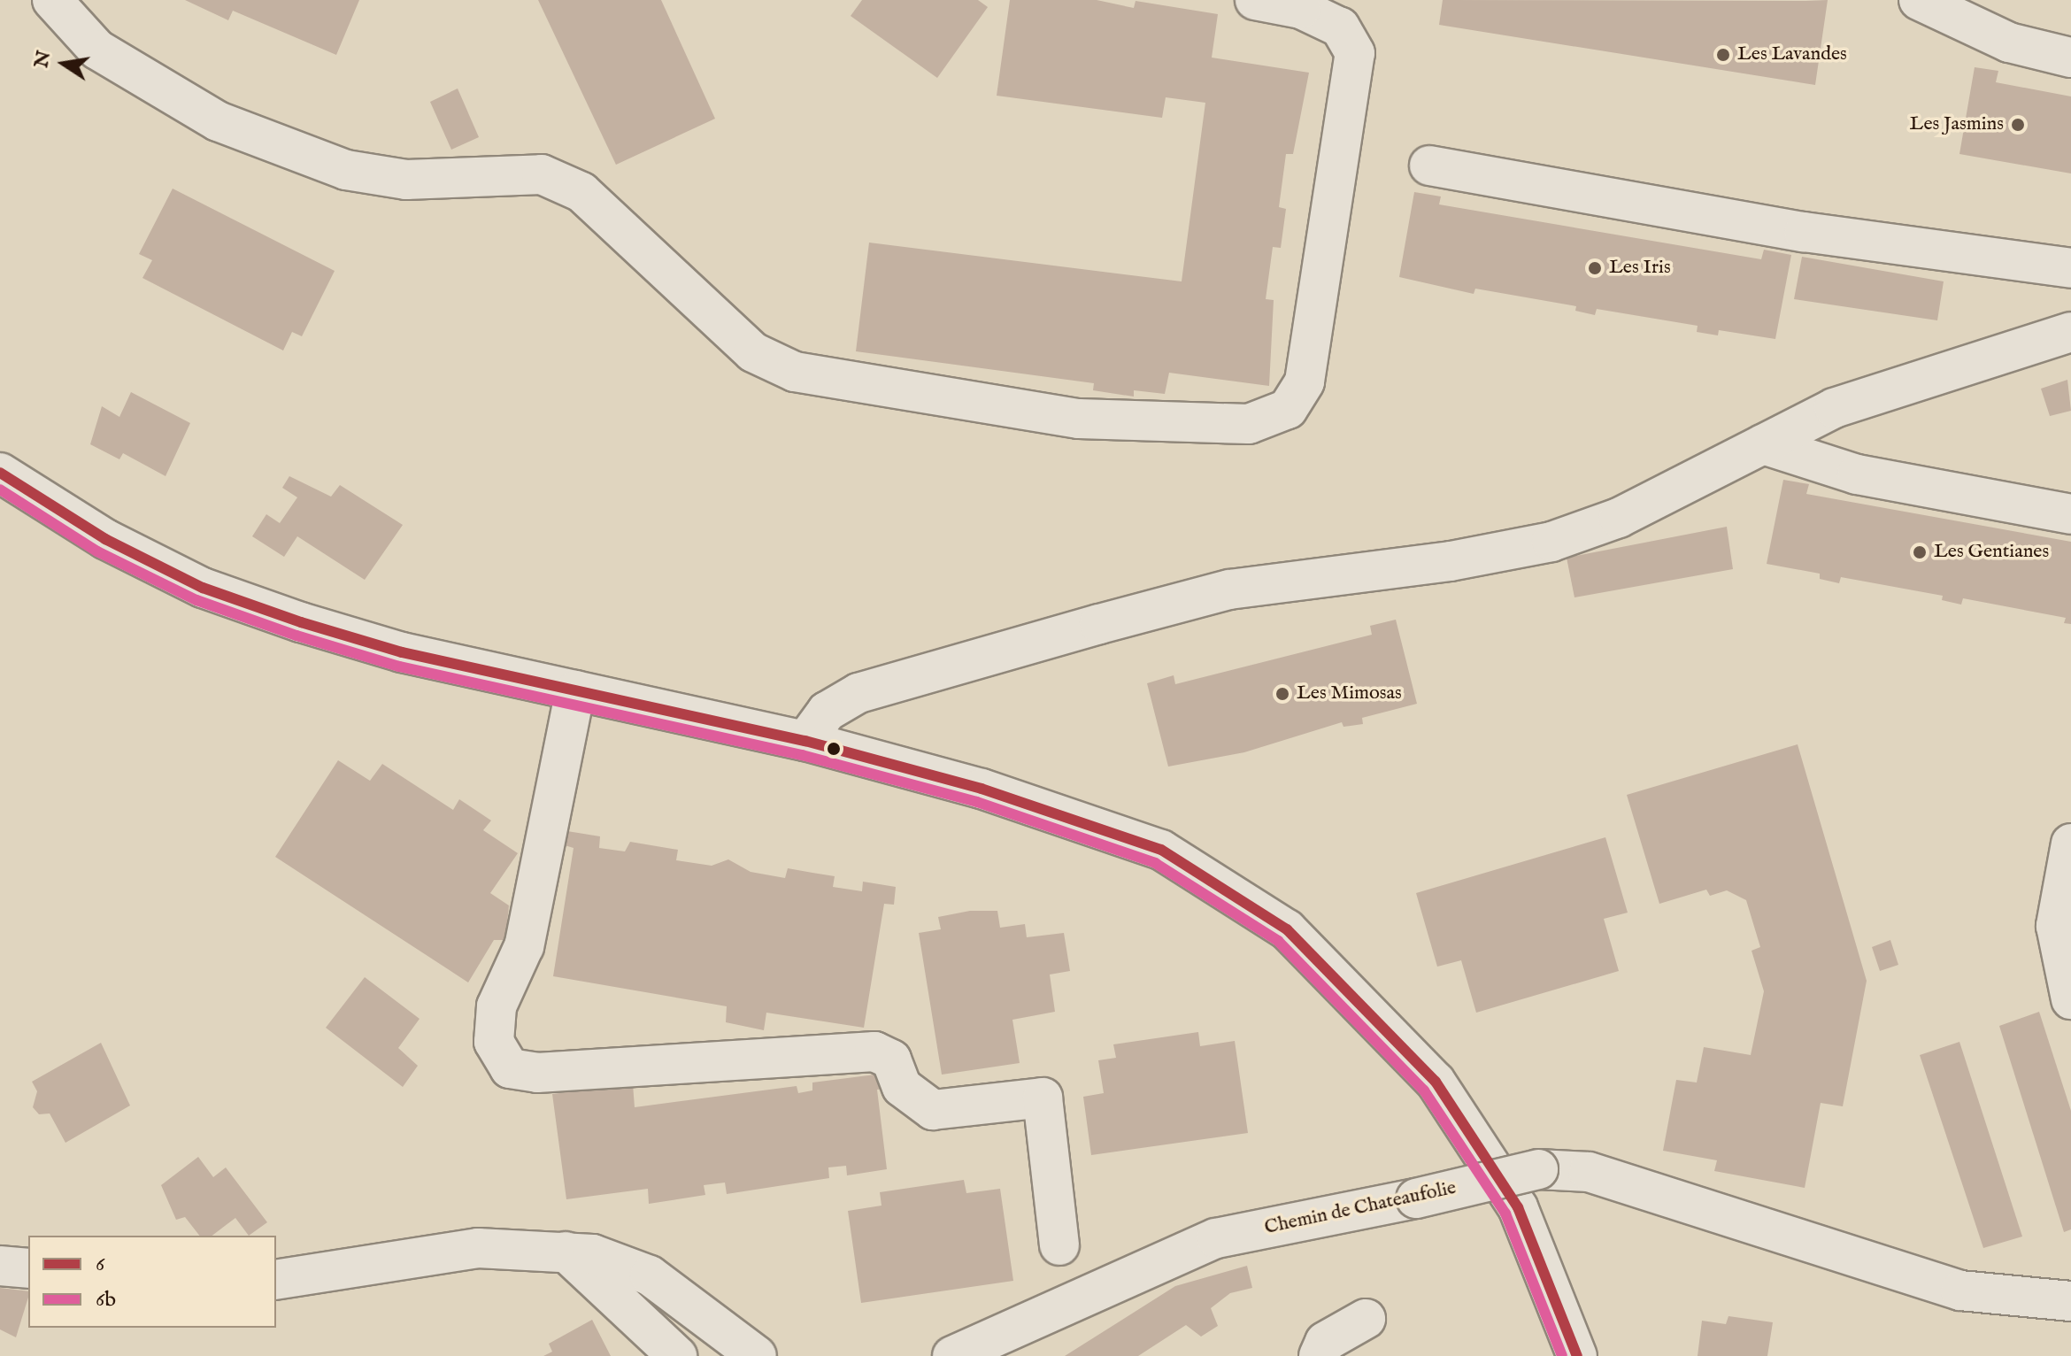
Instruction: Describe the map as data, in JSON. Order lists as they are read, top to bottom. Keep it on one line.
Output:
{"streets":{"street":["Chemin de Chateaufolie"]},"places":["Les Lavandes","Les Jasmins","Les Iris","Les Gentianes","Les Mimosas"],"lines":["transit line 6","transit line 6b"],"legend":["6","6b"],"north":"left"}
